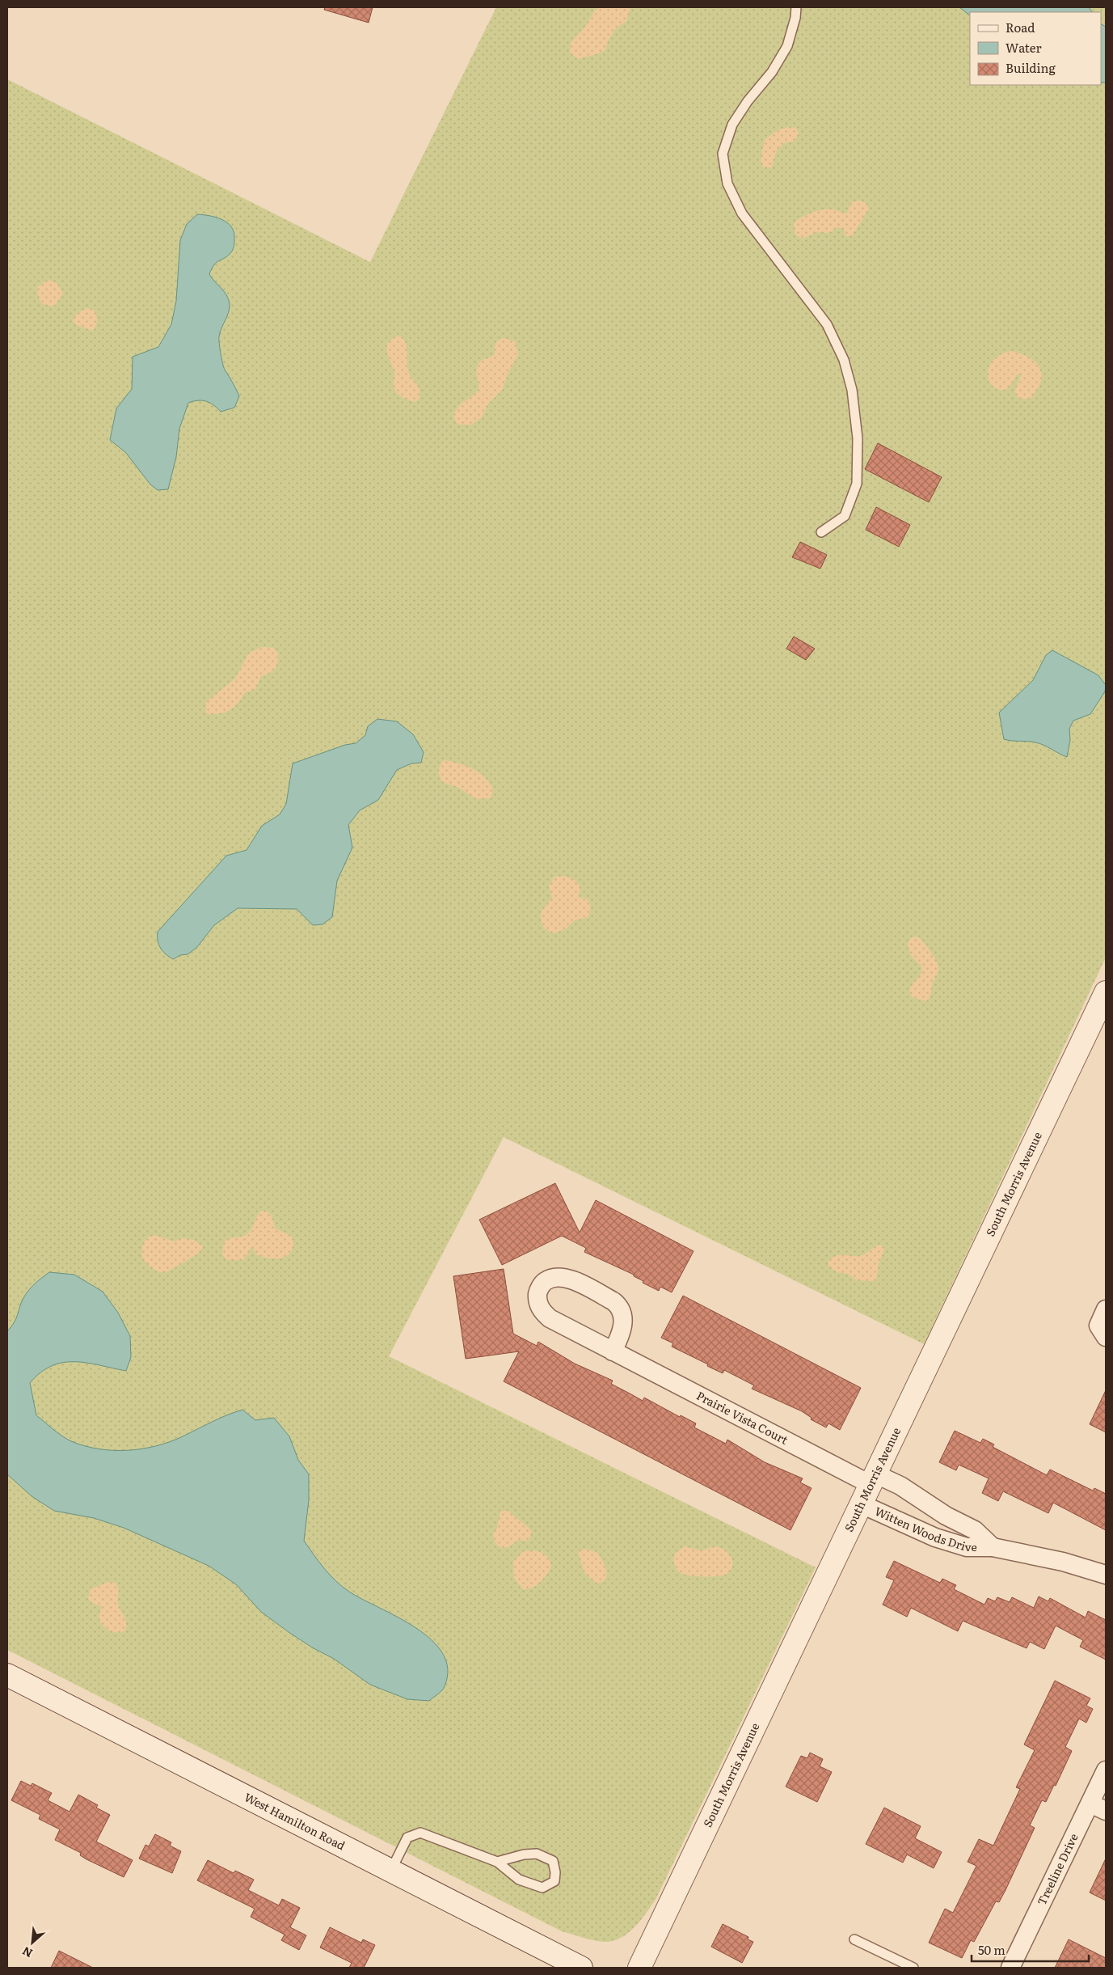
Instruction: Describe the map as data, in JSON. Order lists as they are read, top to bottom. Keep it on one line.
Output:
{"streets":{"street":["South Morris Avenue","Prairie Vista Court","Witten Woods Drive","West Hamilton Road","Treeline Drive"]},"crossings":[["South Morris Avenue","Prairie Vista Court"],["South Morris Avenue","Witten Woods Drive"],["Prairie Vista Court","Witten Woods Drive"]],"legend":["Road","Water","Building"],"scale_bar":"50 m","north":"bottom left"}
